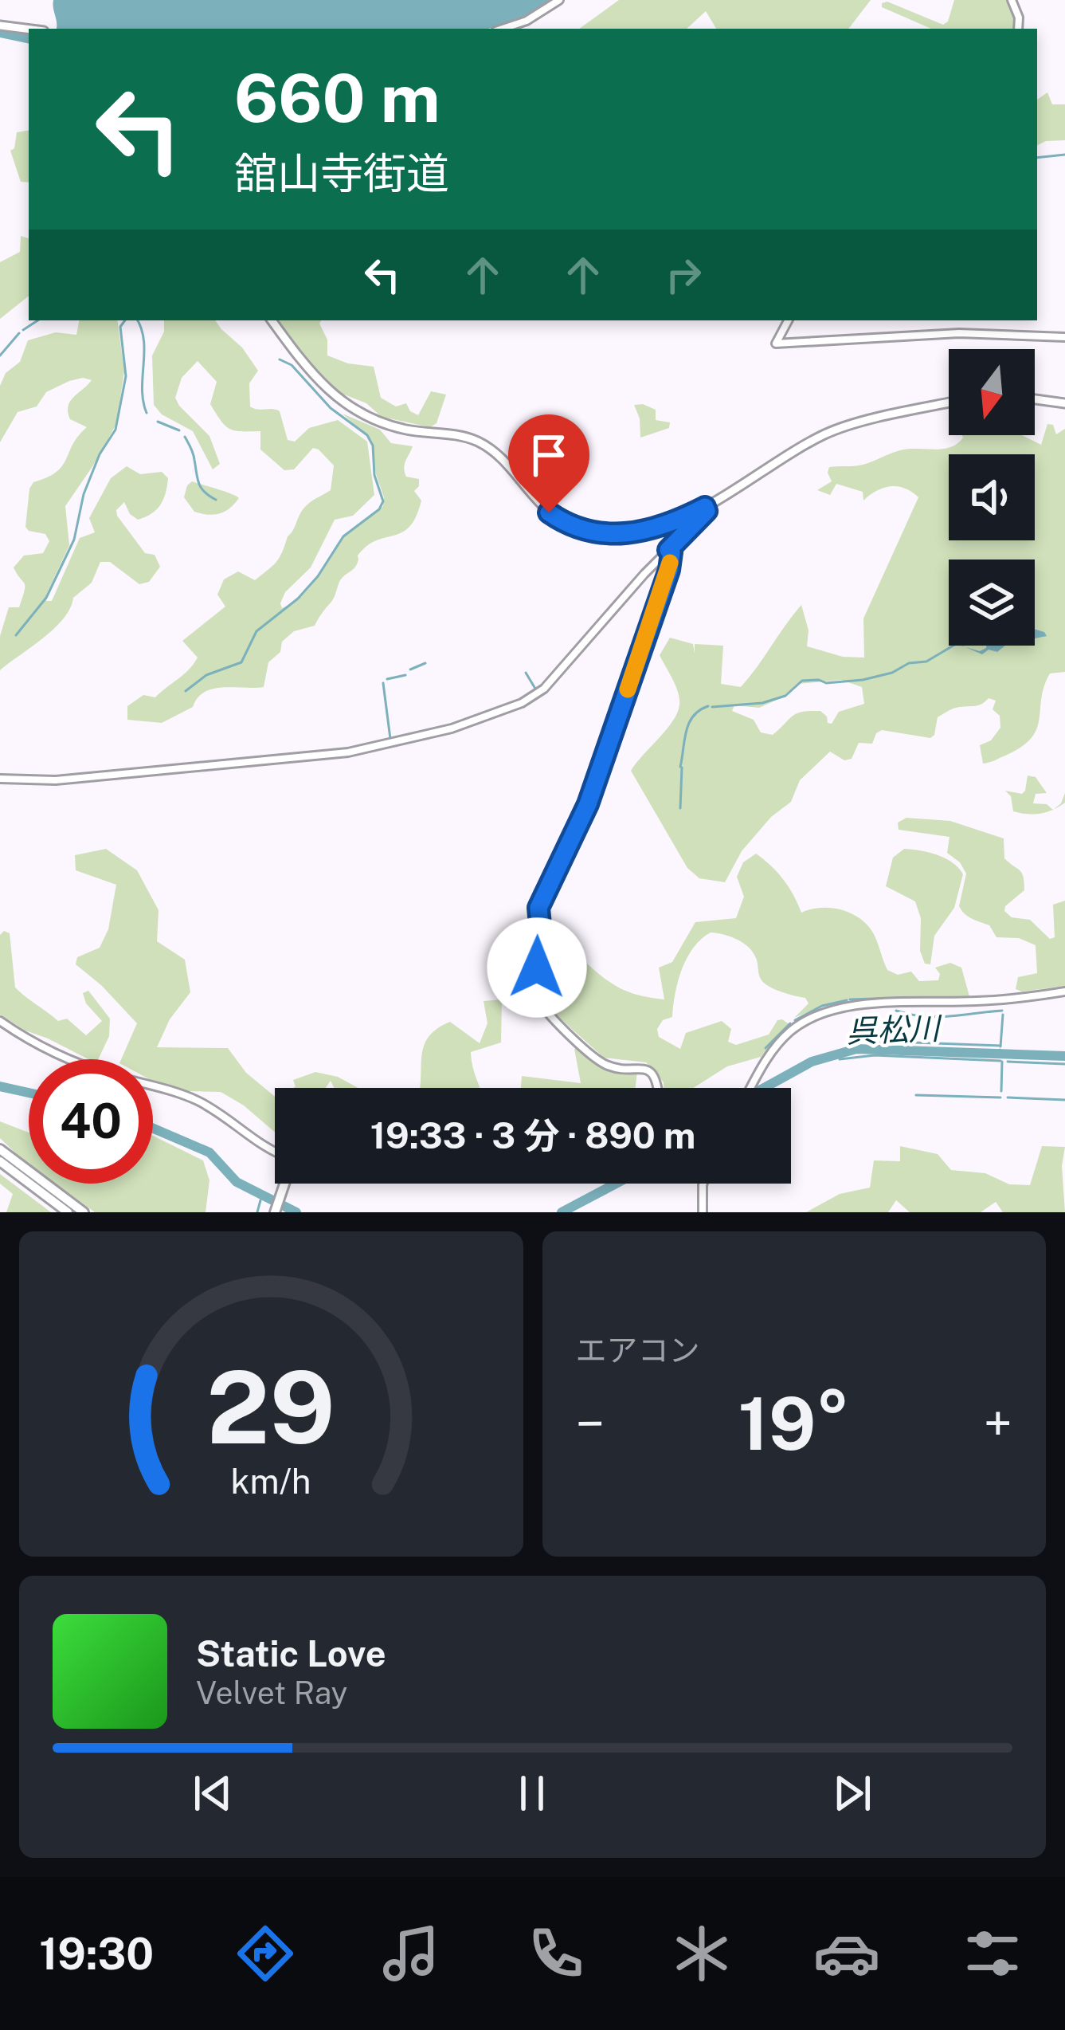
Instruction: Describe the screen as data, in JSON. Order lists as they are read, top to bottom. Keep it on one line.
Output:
{"water":["呉松川"],"north":"bottom","page":{"turn":["660 m","舘山寺街道"],"limit":"40","trip":"19:33 · 3 分 · 890 m","tile":"エアコン","heat":["−","19°","+"],"song":["Static Love","Velvet Ray"],"tabs":"19:30","gauge":["29","km/h"]}}
